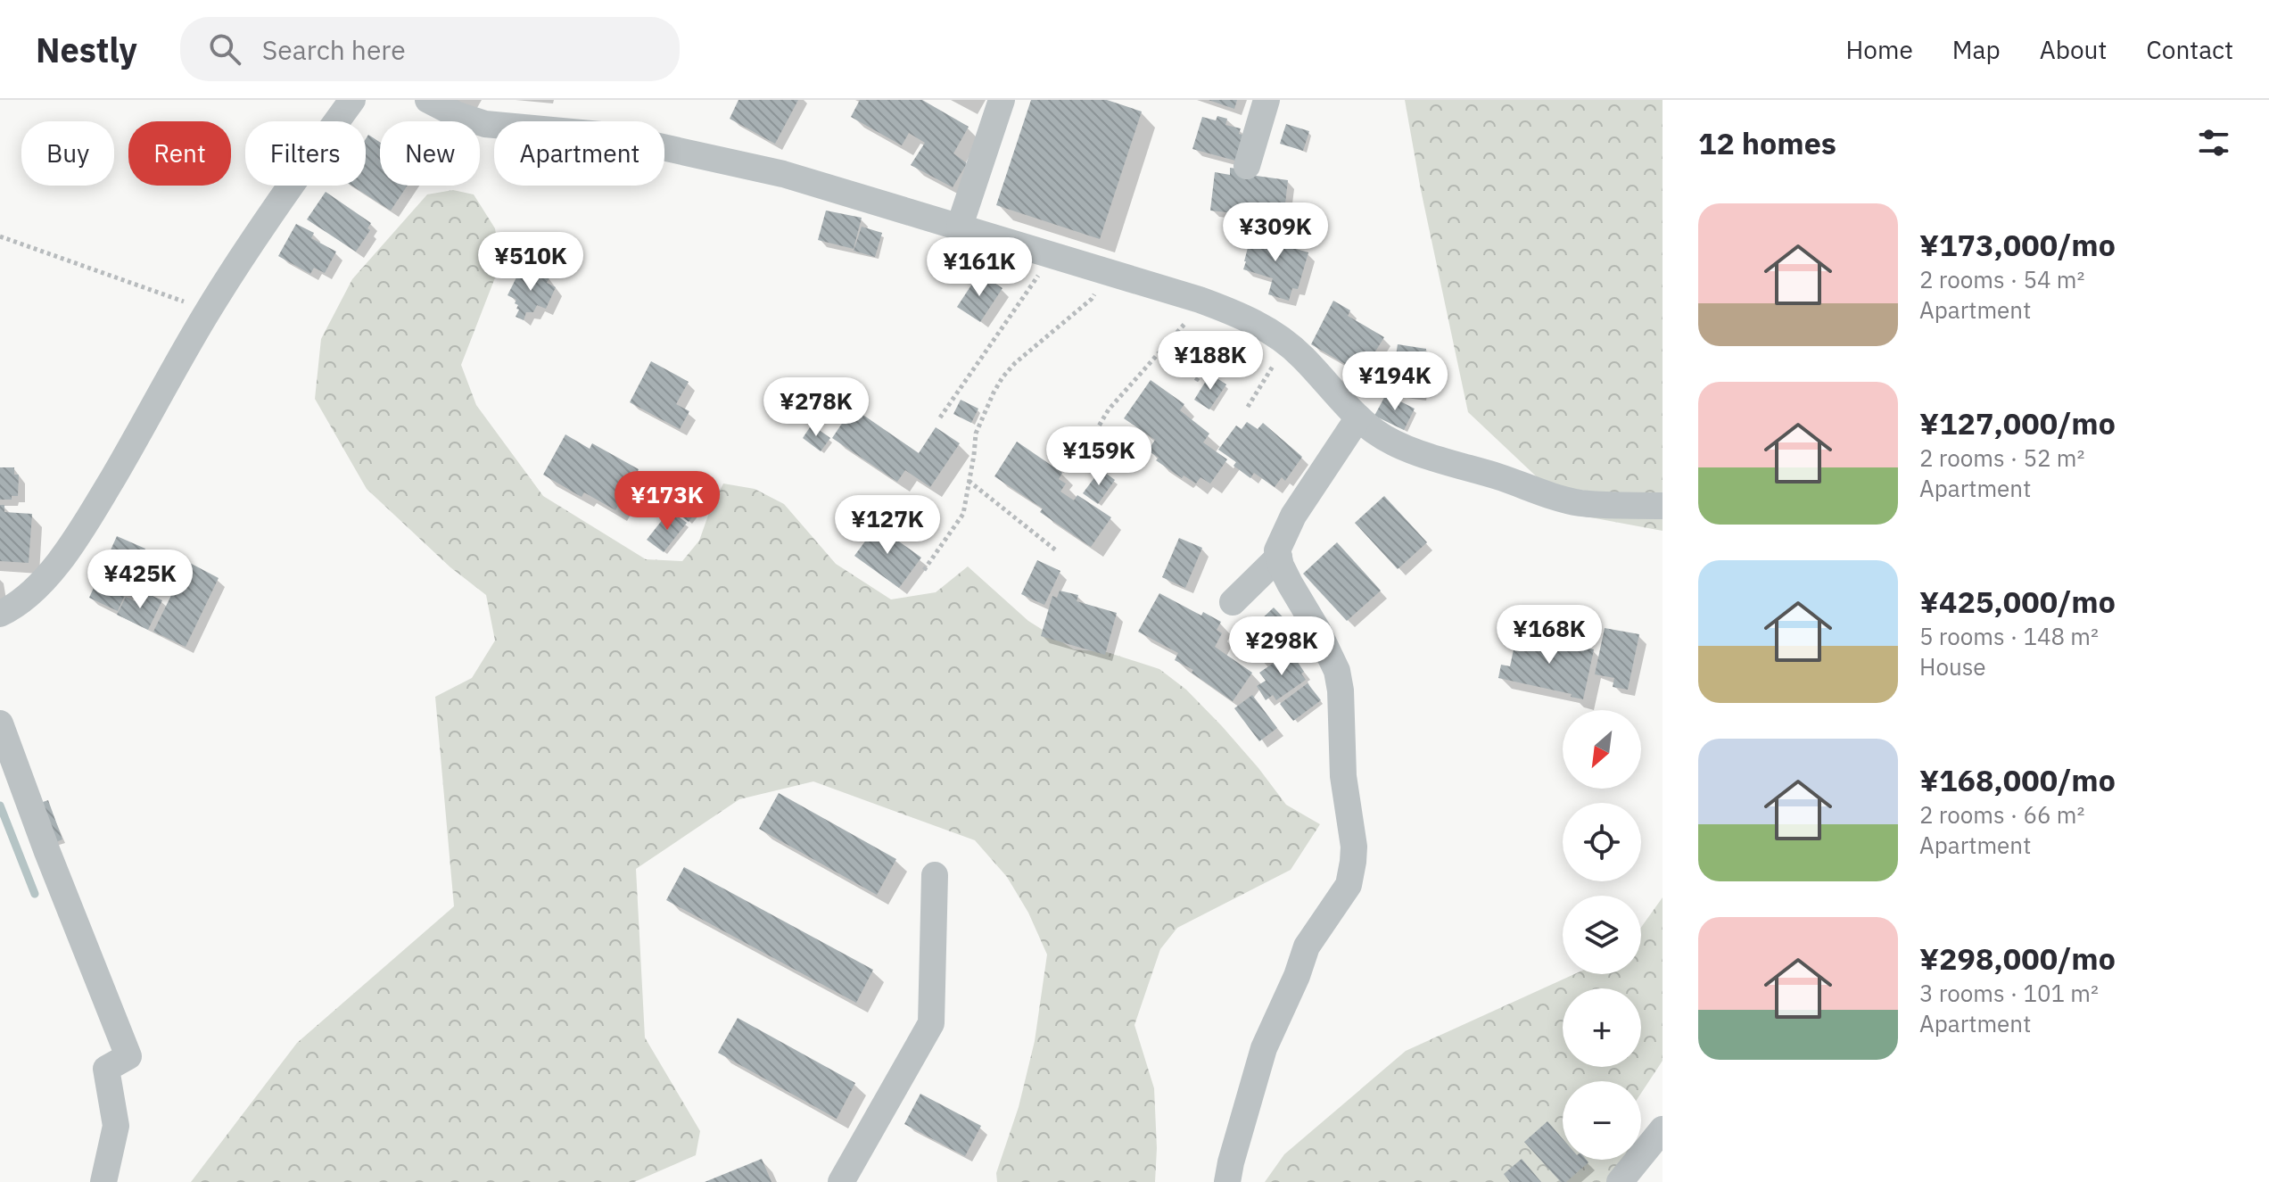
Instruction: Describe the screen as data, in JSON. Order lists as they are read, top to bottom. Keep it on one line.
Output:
{"north":"bottom left","page":{"header":"Nestly","search":"Search here","nav":["Home","Map","About","Contact"],"heading":"12 homes","chip":["Buy","Rent","Filters","New","Apartment"],"list":[{"name":"¥173,000/mo","note":"2 rooms · 54 m² · Apartment"},{"name":"¥127,000/mo","note":"2 rooms · 52 m² · Apartment"},{"name":"¥425,000/mo","note":"5 rooms · 148 m² · House"},{"name":"¥168,000/mo","note":"2 rooms · 66 m² · Apartment"},{"name":"¥298,000/mo","note":"3 rooms · 101 m² · Apartment"}],"price":["¥309K","¥510K","¥161K","¥188K","¥194K","¥278K","¥159K","¥173K","¥127K","¥425K","¥168K","¥298K"],"map_buttons":["+","−"]}}
